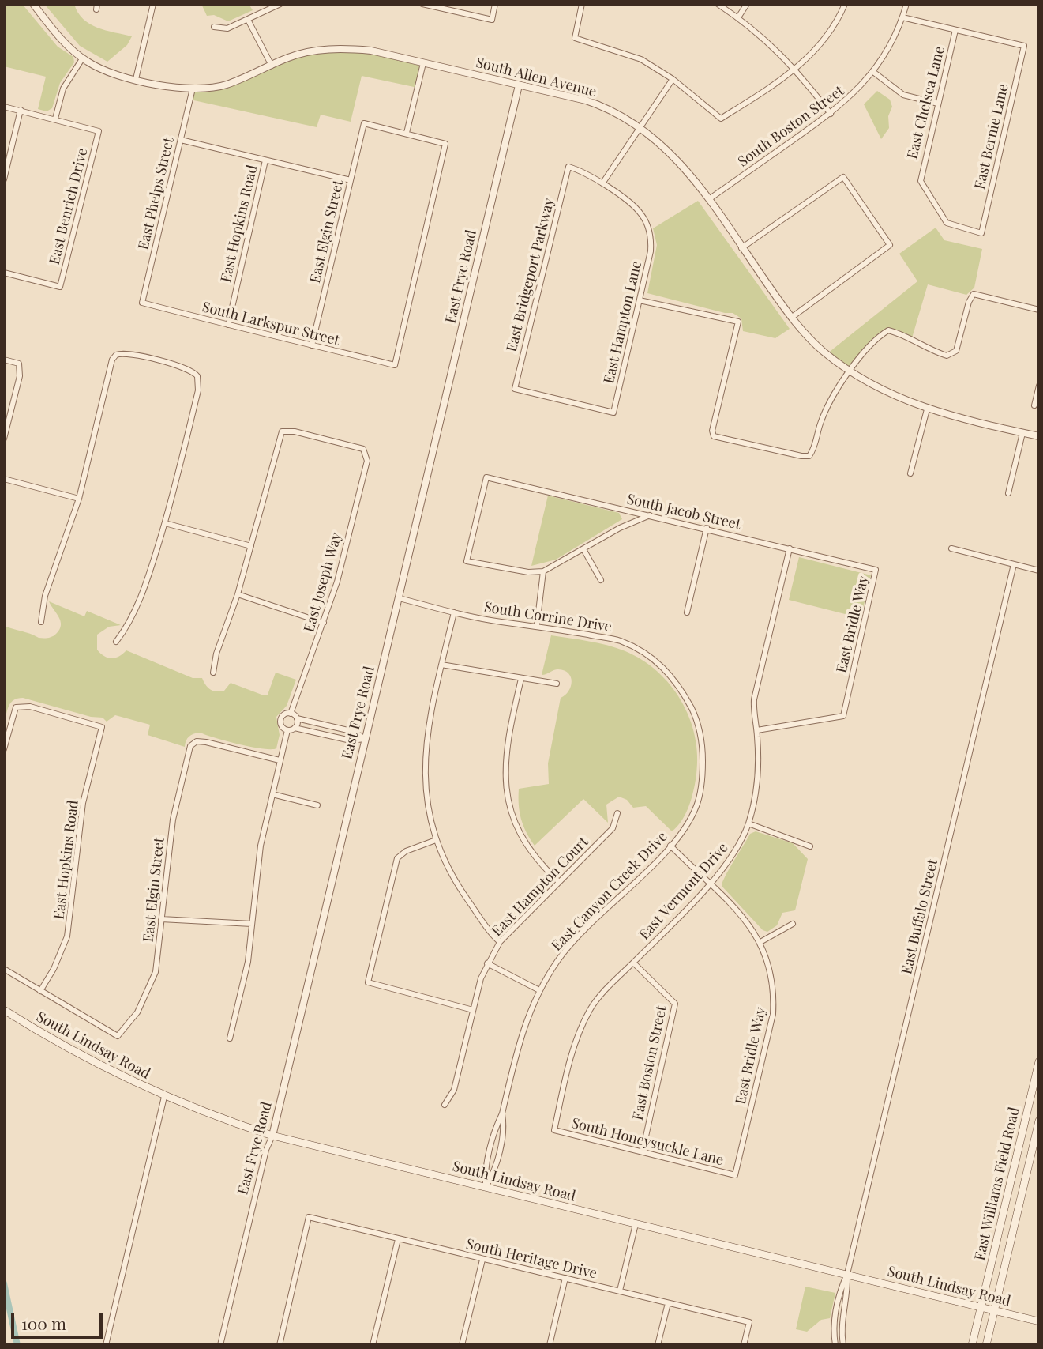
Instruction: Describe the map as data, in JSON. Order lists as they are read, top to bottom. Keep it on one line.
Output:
{"streets":{"main road":["South Lindsay Road","East Williams Field Road"],"street":["South Allen Avenue","East Chelsea Lane","South Boston Street","East Bernie Lane","East Phelps Street","East Benrich Drive","East Hopkins Road","East Elgin Street","East Bridgeport Parkway","East Frye Road","East Hampton Lane","South Larkspur Street","South Jacob Street","East Joseph Way","South Corrine Drive","East Bridle Way","East Hampton Court","East Canyon Creek Drive","East Vermont Drive","East Buffalo Street","East Boston Street","South Honeysuckle Lane","South Heritage Drive"]},"crossings":[["South Allen Avenue","South Boston Street"],["South Allen Avenue","East Phelps Street"],["South Allen Avenue","East Frye Road"],["East Chelsea Lane","East Bernie Lane"],["East Phelps Street","South Larkspur Street"],["East Hopkins Road","East Elgin Street"],["East Hopkins Road","South Larkspur Street"],["East Elgin Street","South Larkspur Street"],["East Elgin Street","East Joseph Way"],["East Bridgeport Parkway","East Hampton Lane"],["East Frye Road","South Corrine Drive"],["East Frye Road","South Lindsay Road"],["South Jacob Street","East Bridle Way"],["South Jacob Street","East Vermont Drive"],["South Corrine Drive","East Canyon Creek Drive"],["East Bridle Way","East Canyon Creek Drive"],["East Bridle Way","East Vermont Drive"],["East Bridle Way","South Honeysuckle Lane"],["East Canyon Creek Drive","South Lindsay Road"],["East Vermont Drive","East Boston Street"],["East Vermont Drive","South Honeysuckle Lane"],["East Buffalo Street","South Lindsay Road"],["South Lindsay Road","East Williams Field Road"],["East Boston Street","South Honeysuckle Lane"]],"scale_bar":"100 m"}
